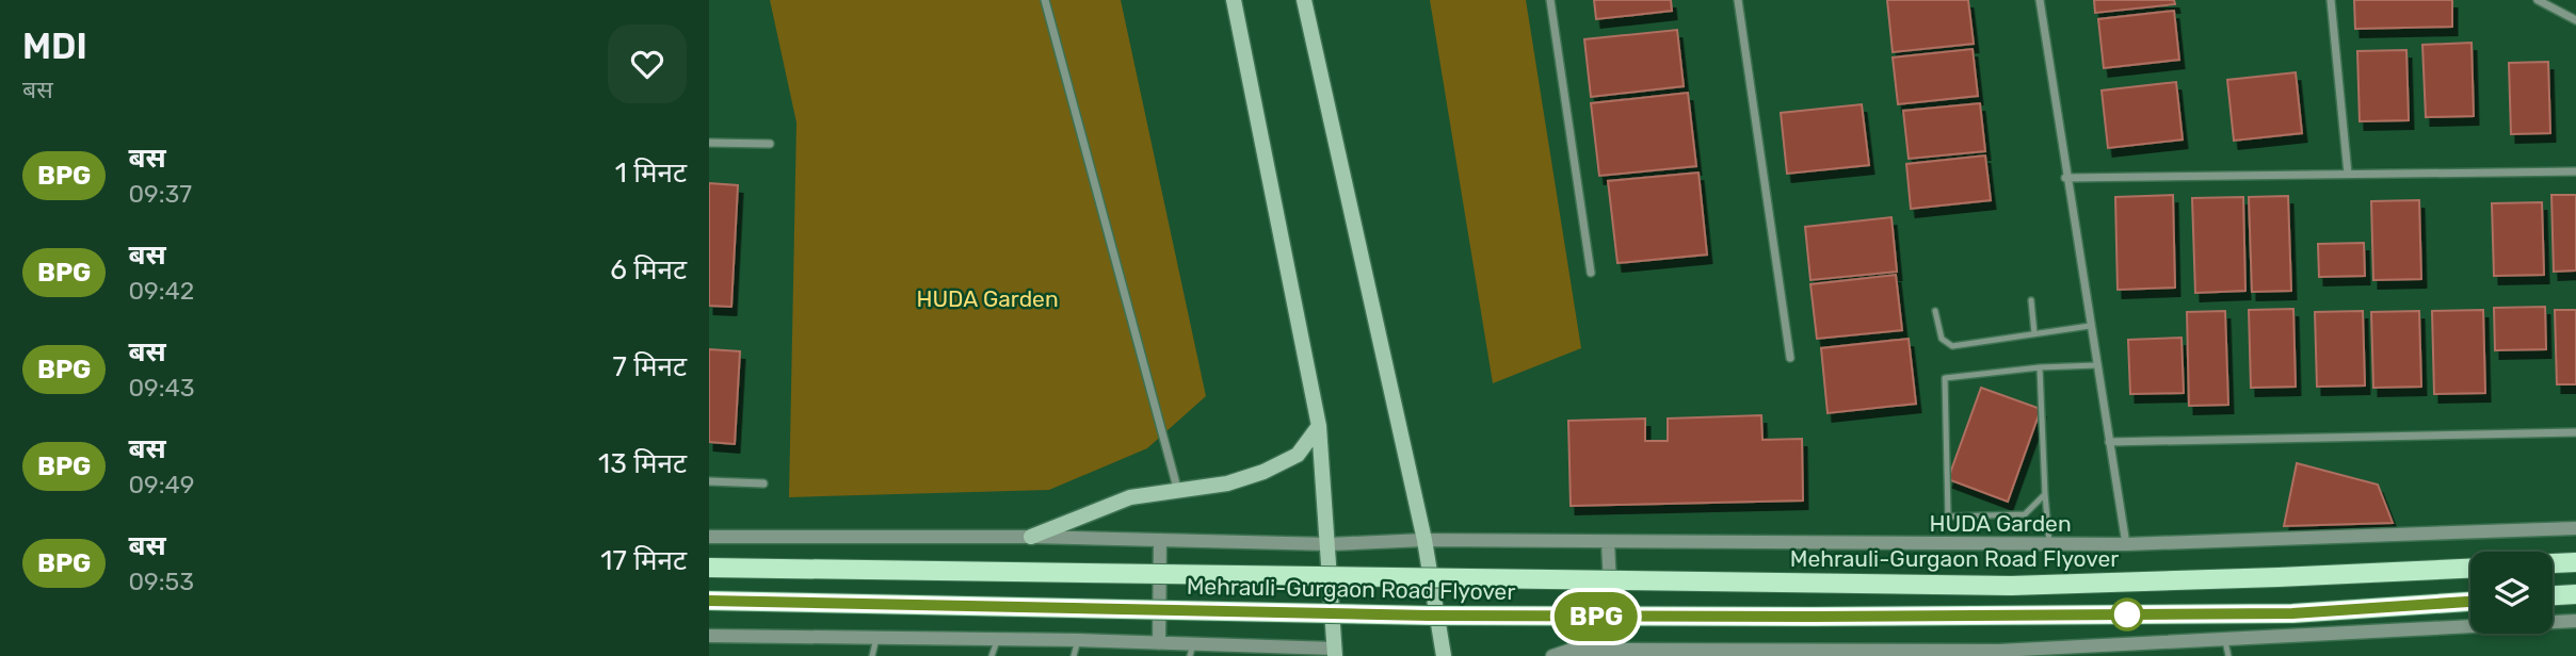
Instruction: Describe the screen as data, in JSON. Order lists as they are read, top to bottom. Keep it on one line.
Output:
{"streets":{"main road":["Mehrauli-Gurgaon Road Flyover"],"street":["HUDA Garden"]},"parks":["HUDA Garden"],"lines":["bus line BPG"],"page":{"heading":["MDI","बस"],"on_map":"BPG","list":[{"mark":"BPG","name":"बस","note":"09:37","value":"1 मिनट"},{"mark":"BPG","name":"बस","note":"09:42","value":"6 मिनट"},{"mark":"BPG","name":"बस","note":"09:43","value":"7 मिनट"},{"mark":"BPG","name":"बस","note":"09:49","value":"13 मिनट"},{"mark":"BPG","name":"बस","note":"09:53","value":"17 मिनट"}]}}
